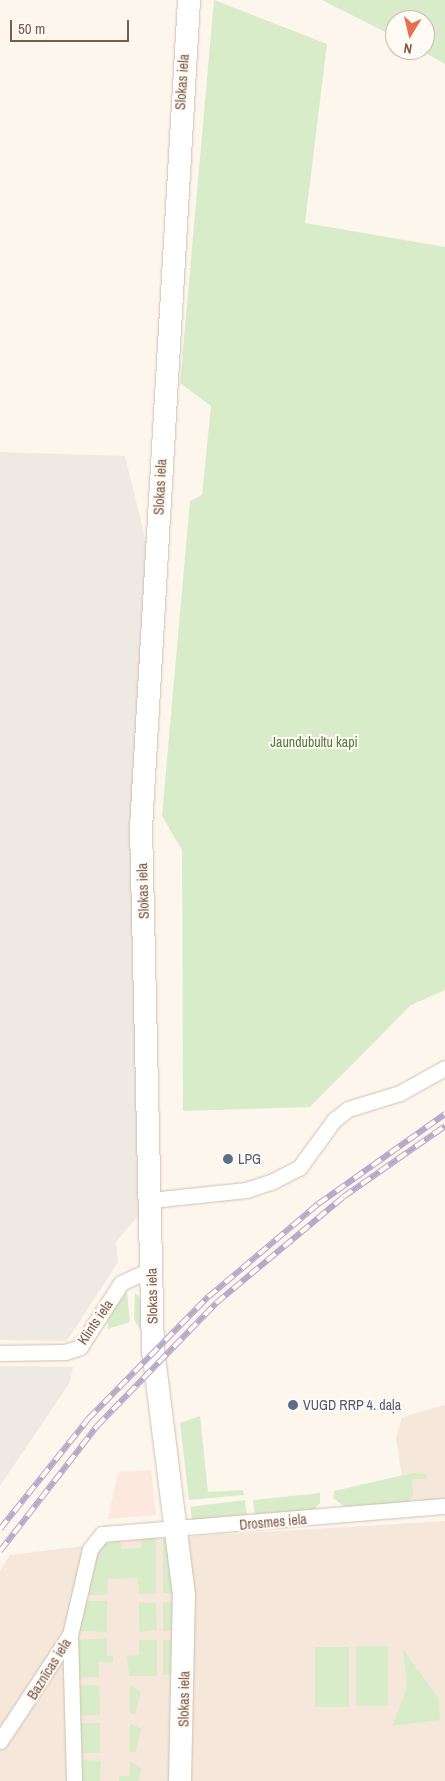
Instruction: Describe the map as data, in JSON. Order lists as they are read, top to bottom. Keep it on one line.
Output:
{"streets":{"main road":["Slokas iela"],"street":["Klints iela","Drosmes iela","Baznīcas iela"]},"crossings":[["Slokas iela","Klints iela"],["Slokas iela","Drosmes iela"],["Drosmes iela","Baznīcas iela"]],"parks":["Jaundubultu kapi"],"places":["LPG","VUGD RRP 4. daļa"],"scale_bar":"50 m","north":"bottom"}
